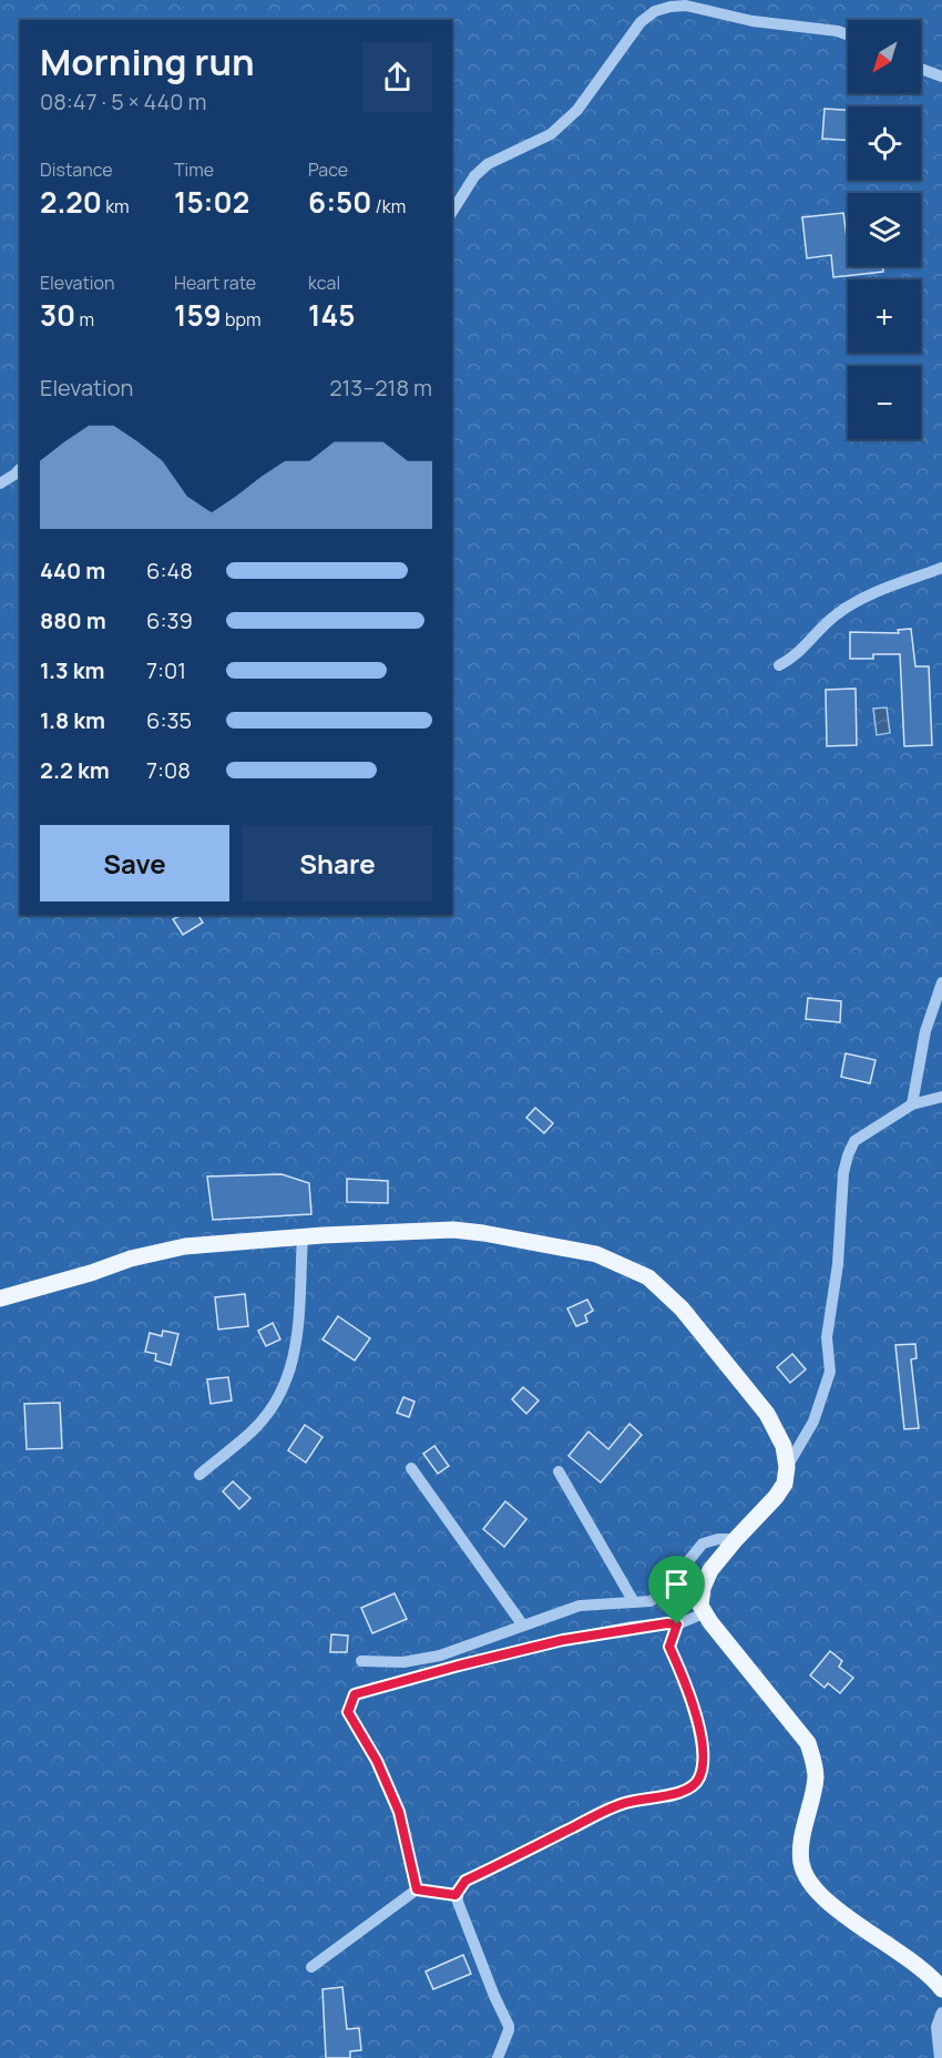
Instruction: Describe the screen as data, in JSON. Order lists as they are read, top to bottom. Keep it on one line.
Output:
{"north":"bottom left","page":{"map_buttons":["+","−"],"heading":["Morning run","08:47 · 5 × 440 m"],"stats":[["Distance","2.20 km"],["Time","15:02"],["Pace","6:50 /km"],["Elevation","30 m"],["Heart rate","159 bpm"],["kcal","145"]],"chart":["Elevation","213–218 m"],"list":[{"name":"440 m","note":"6:48"},{"name":"880 m","note":"6:39"},{"name":"1.3 km","note":"7:01"},{"name":"1.8 km","note":"6:35"},{"name":"2.2 km","note":"7:08"}],"buttons":["Save","Share"]}}
